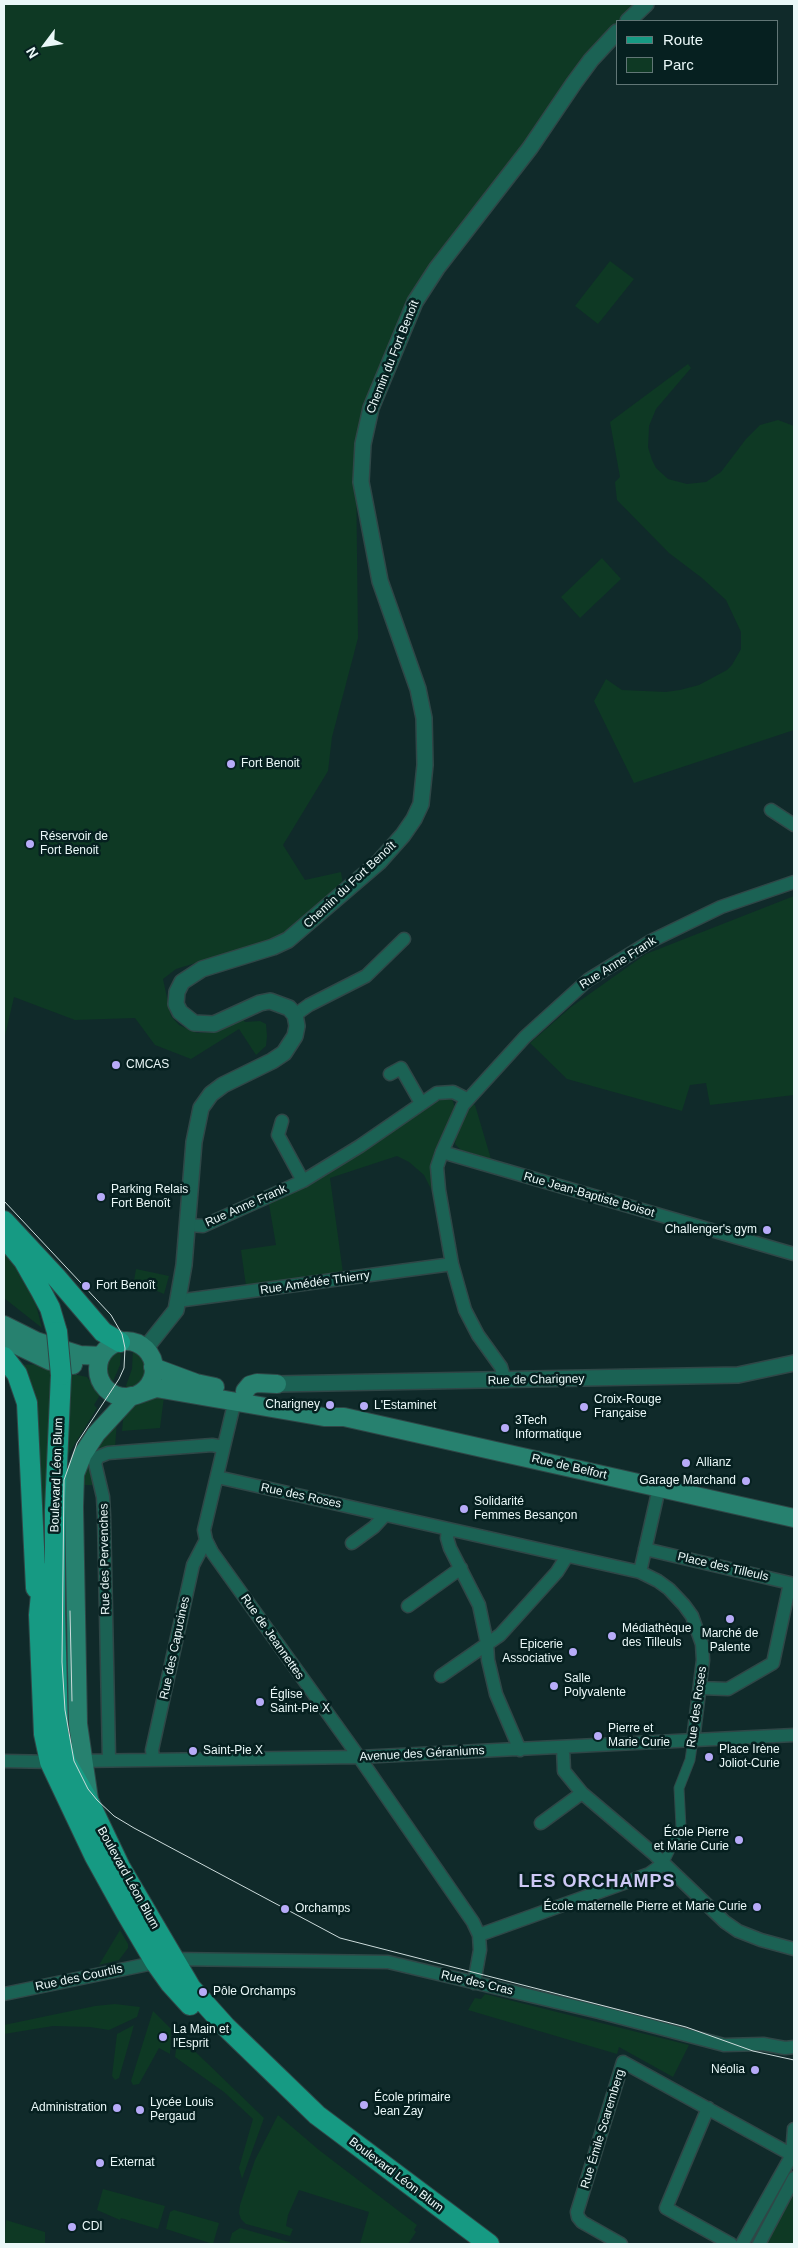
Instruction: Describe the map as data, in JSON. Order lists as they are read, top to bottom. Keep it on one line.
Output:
{"streets":{"main road":["Rue de Belfort","Boulevard Léon Blum"],"street":["Chemin du Fort Benoît","Rue Anne Frank","Rue Jean-Baptiste Boisot","Rue Amédée Thierry","Rue de Charigney","Rue des Roses","Rue des Pervenches","Place des Tilleuls","Rue de Jeannettes","Rue des Capucines","Avenue des Géraniums","Rue des Courtils","Rue des Cras","Rue Émile Scaremberg"]},"crossings":[["Rue de Charigney","Rue de Belfort"],["Boulevard Léon Blum","Avenue des Géraniums"],["Boulevard Léon Blum","Rue des Courtils"],["Boulevard Léon Blum","Rue des Cras"],["Rue des Roses","Place des Tilleuls"],["Rue des Roses","Avenue des Géraniums"],["Rue des Pervenches","Avenue des Géraniums"],["Rue de Jeannettes","Rue des Capucines"],["Rue de Jeannettes","Avenue des Géraniums"],["Rue des Capucines","Avenue des Géraniums"],["Rue des Courtils","Rue des Cras"]],"districts":["LES ORCHAMPS"],"places":["Fort Benoit","Réservoir de Fort Benoit","CMCAS","Parking Relais Fort Benoît","Challenger's gym","Fort Benoît","Charigney","L'Estaminet","Croix-Rouge Française","3Tech Informatique","Allianz","Garage Marchand","Solidarité Femmes Besançon","Marché de Palente","Médiathèque des Tilleuls","Epicerie Associative","Salle Polyvalente","Église Saint-Pie X","Pierre et Marie Curie","Saint-Pie X","Place Irène Joliot-Curie","École Pierre et Marie Curie","École maternelle Pierre et Marie Curie","Orchamps","Pôle Orchamps","La Main et l'Esprit","Néolia","École primaire Jean Zay","Administration","Lycée Louis Pergaud","Externat","CDI"],"legend":["Route","Parc"],"north":"bottom left"}
